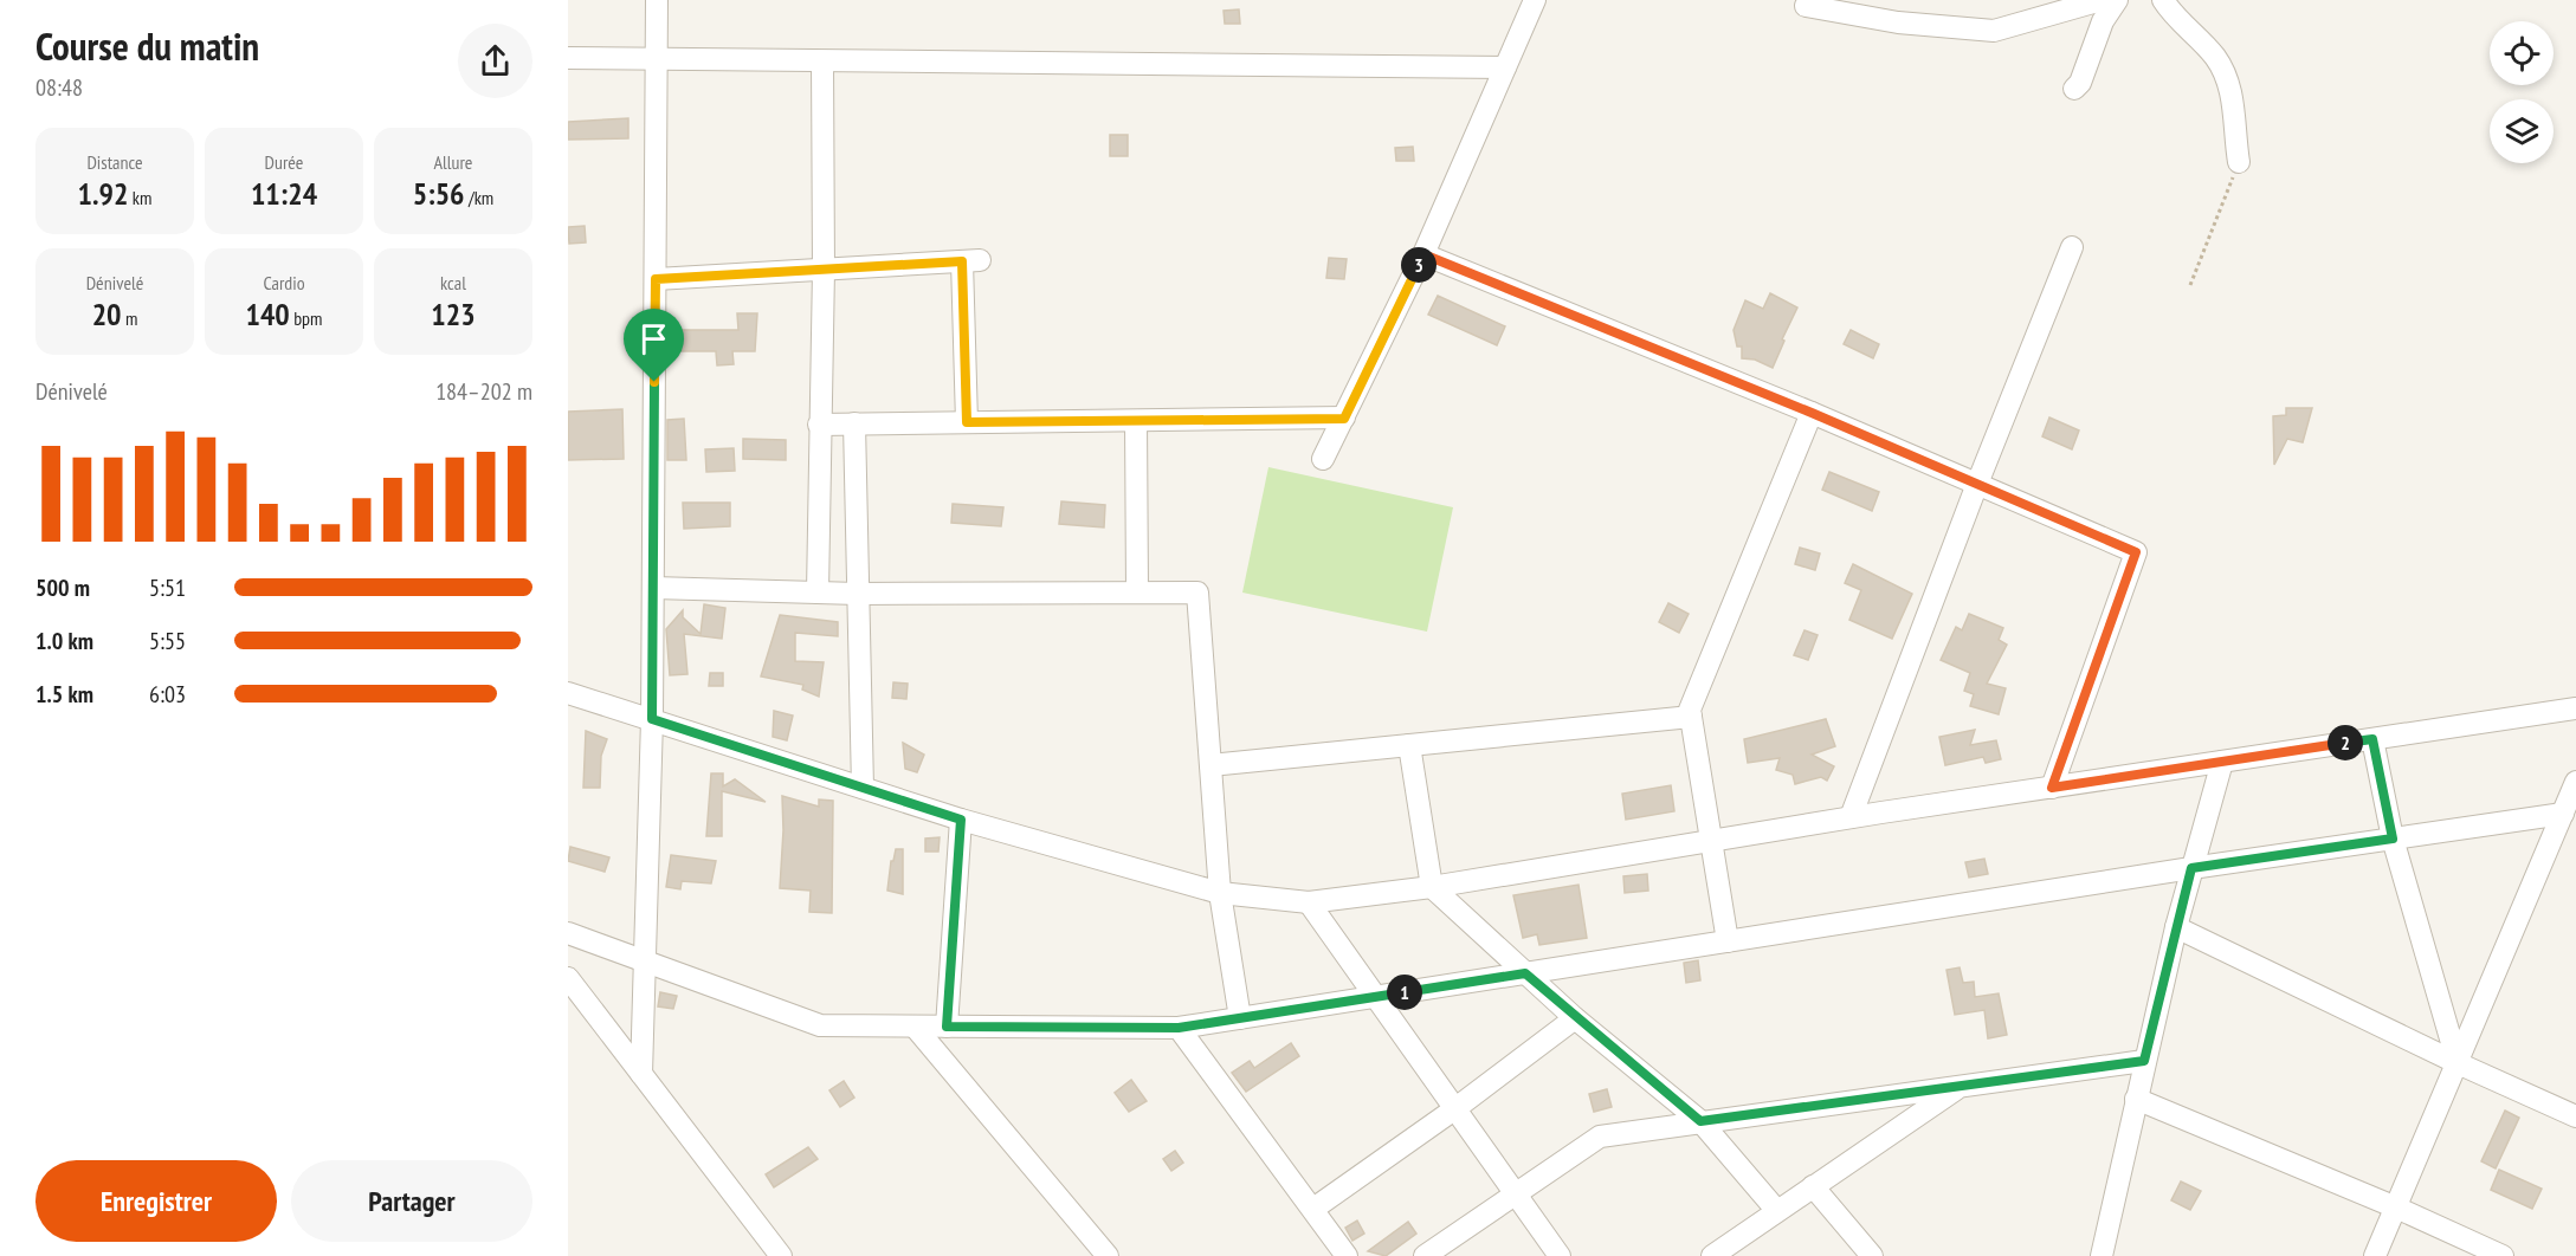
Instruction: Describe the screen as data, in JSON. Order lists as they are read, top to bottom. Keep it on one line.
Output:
{"page":{"heading":["Course du matin","08:48"],"stats":[["Distance","1.92 km"],["Durée","11:24"],["Allure","5:56 /km"],["Dénivelé","20 m"],["Cardio","140 bpm"],["kcal","123"]],"pins":["3","2","1"],"chart":["Dénivelé","184–202 m"],"list":[{"name":"500 m","note":"5:51"},{"name":"1.0 km","note":"5:55"},{"name":"1.5 km","note":"6:03"}],"buttons":["Enregistrer","Partager"]}}
